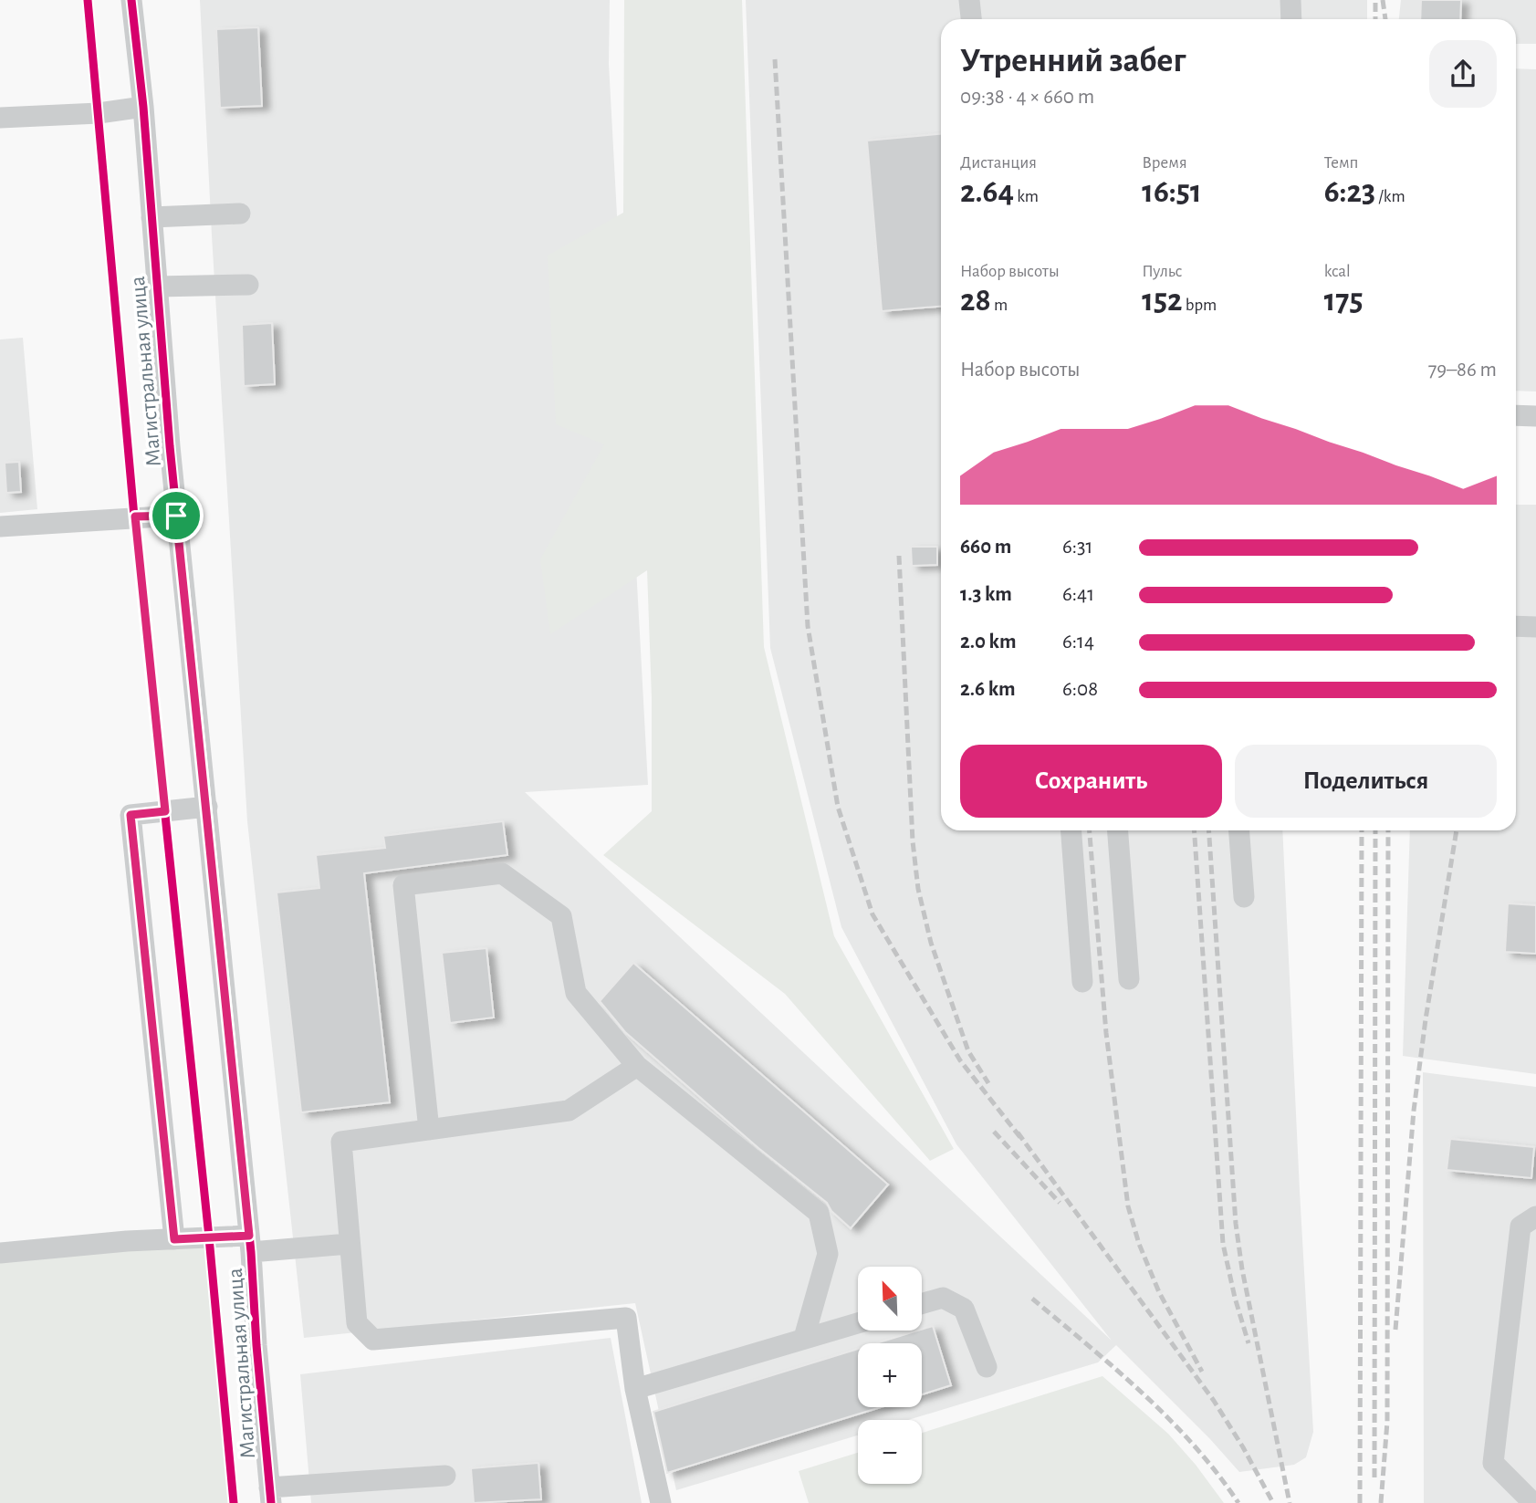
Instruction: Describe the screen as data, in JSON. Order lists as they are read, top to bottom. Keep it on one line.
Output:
{"streets":{"street":["Магистральная улица"]},"north":"top left","page":{"heading":["Утренний забег","09:38 · 4 × 660 m"],"stats":[["Дистанция","2.64 km"],["Время","16:51"],["Темп","6:23 /km"],["Набор высоты","28 m"],["Пульс","152 bpm"],["kcal","175"]],"chart":["Набор высоты","79–86 m"],"list":[{"name":"660 m","note":"6:31"},{"name":"1.3 km","note":"6:41"},{"name":"2.0 km","note":"6:14"},{"name":"2.6 km","note":"6:08"}],"buttons":["Сохранить","Поделиться"],"map_buttons":["+","−"]}}
